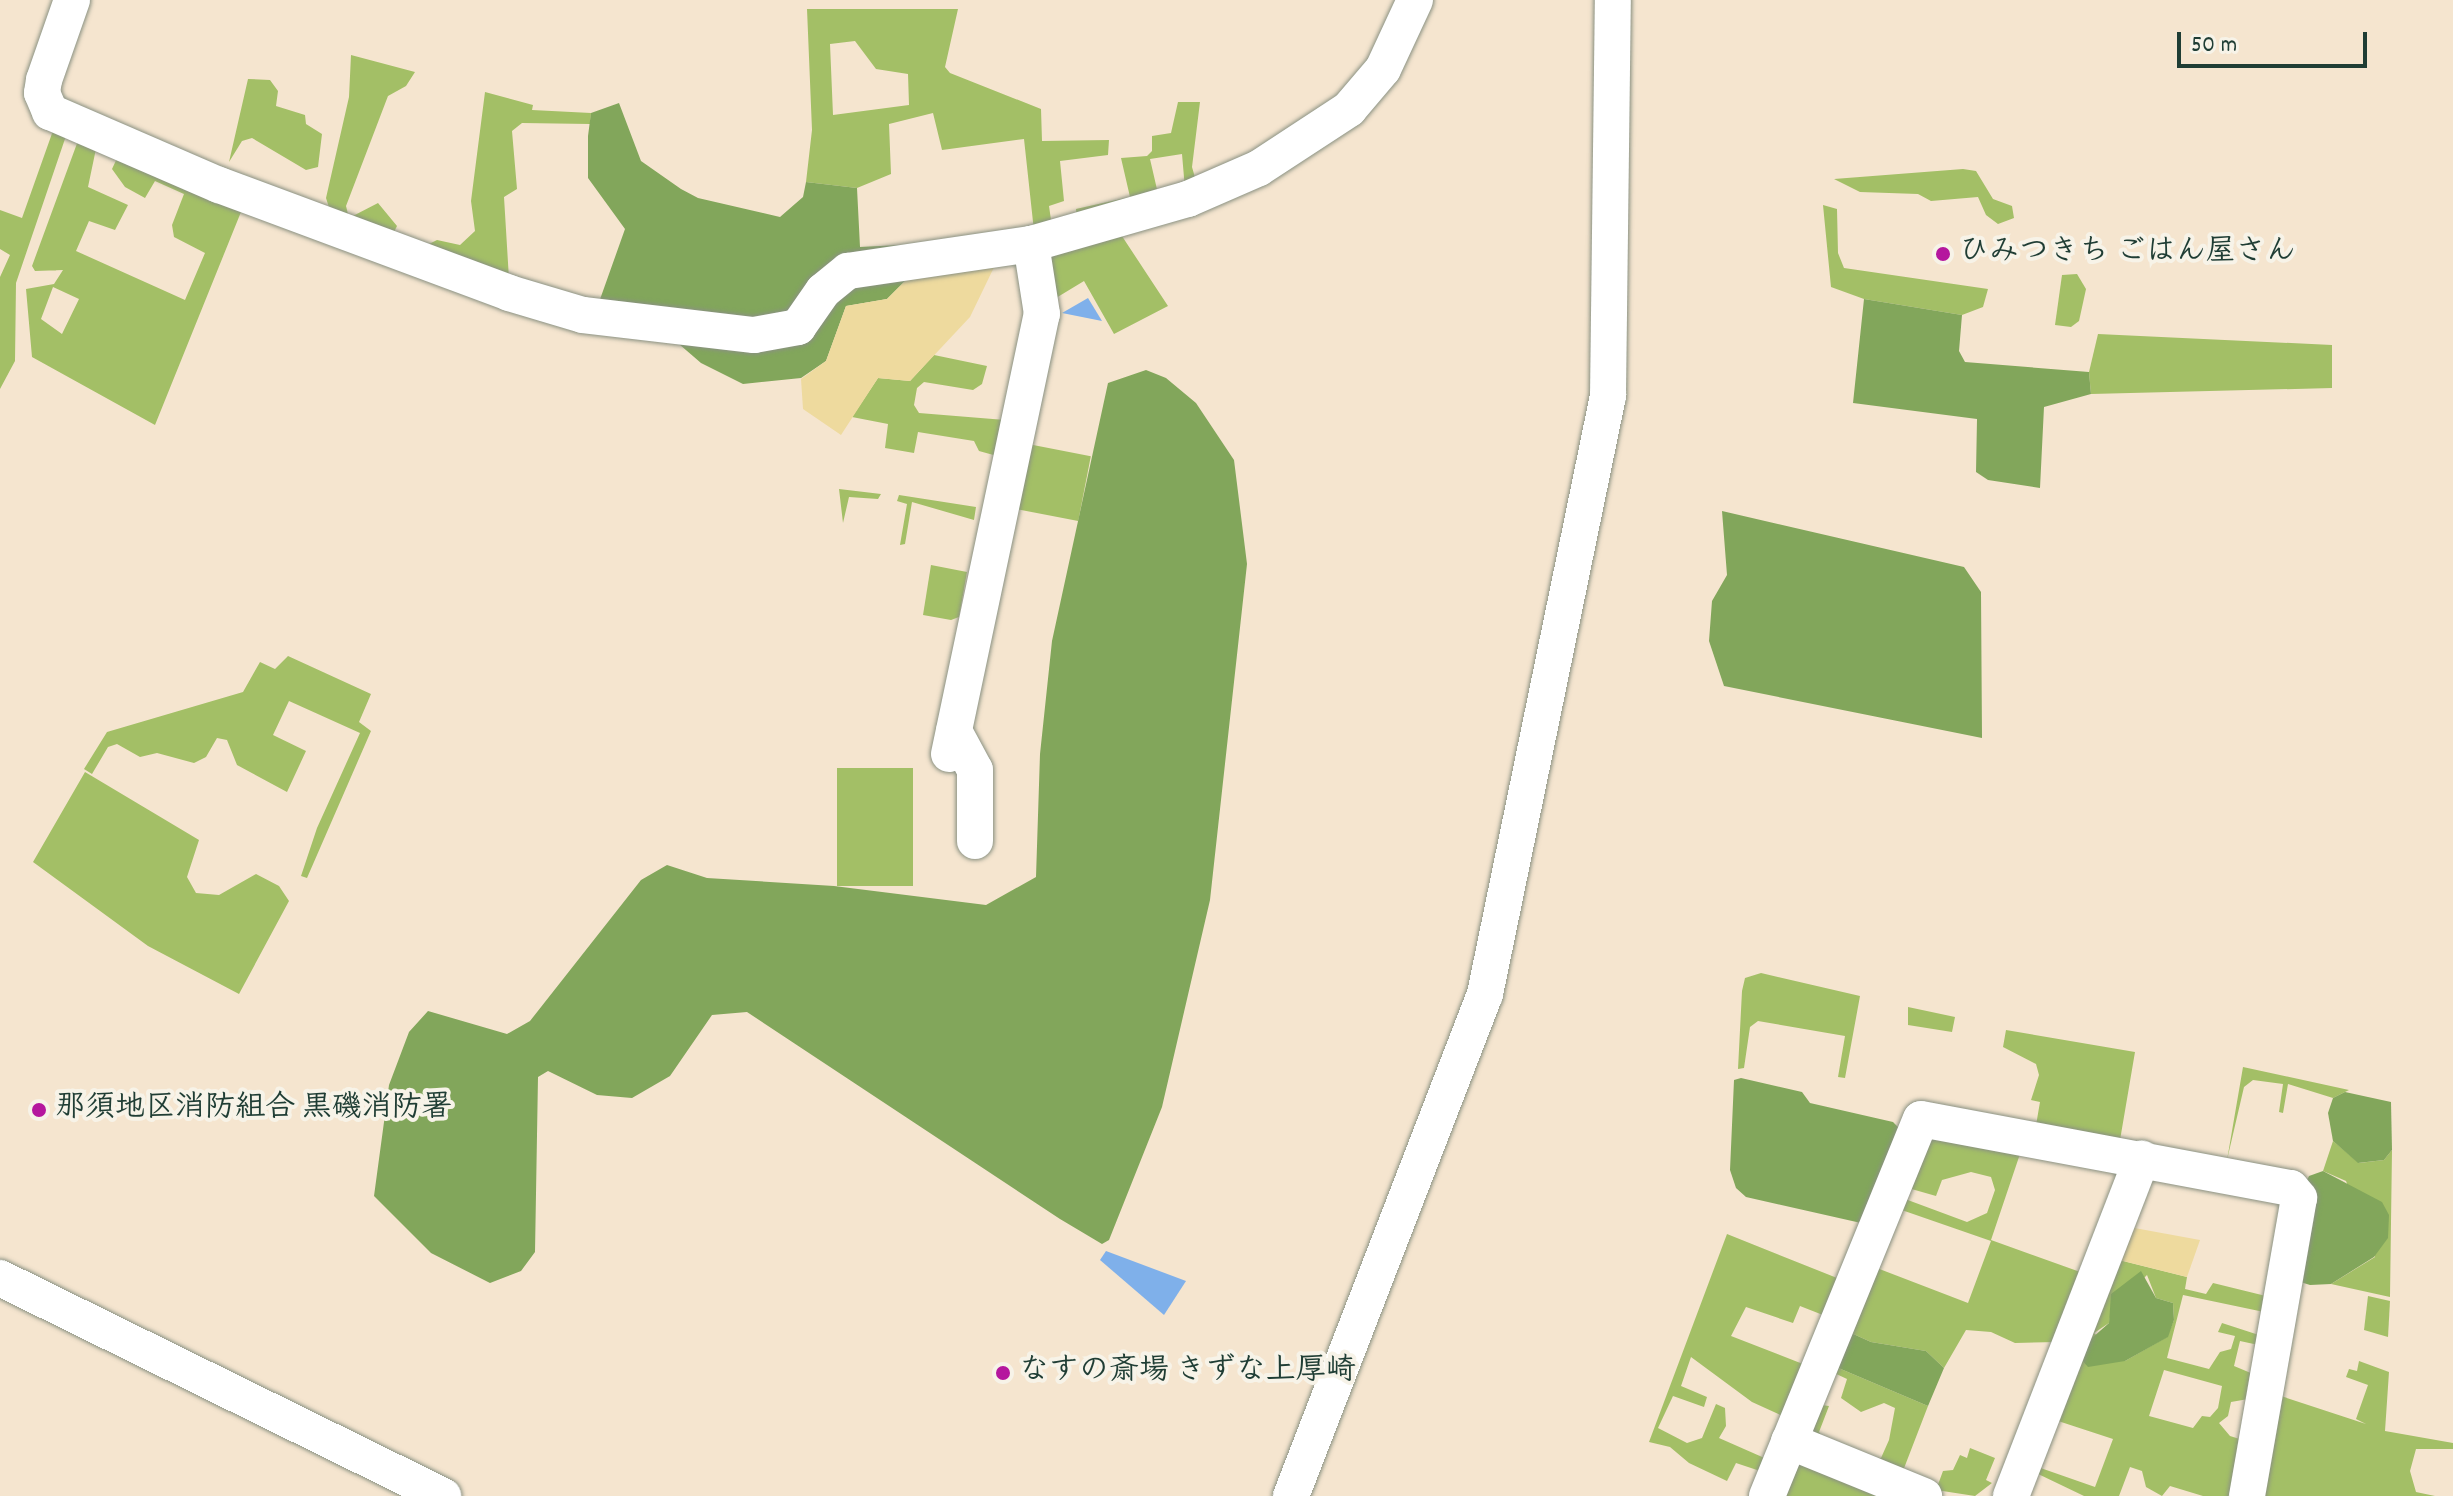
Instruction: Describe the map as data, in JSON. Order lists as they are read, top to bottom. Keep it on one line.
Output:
{"places":["ひみつきち ごはん屋さん","那須地区消防組合 黒磯消防署","なすの斎場 きずな上厚崎"],"scale_bar":"50 m"}
